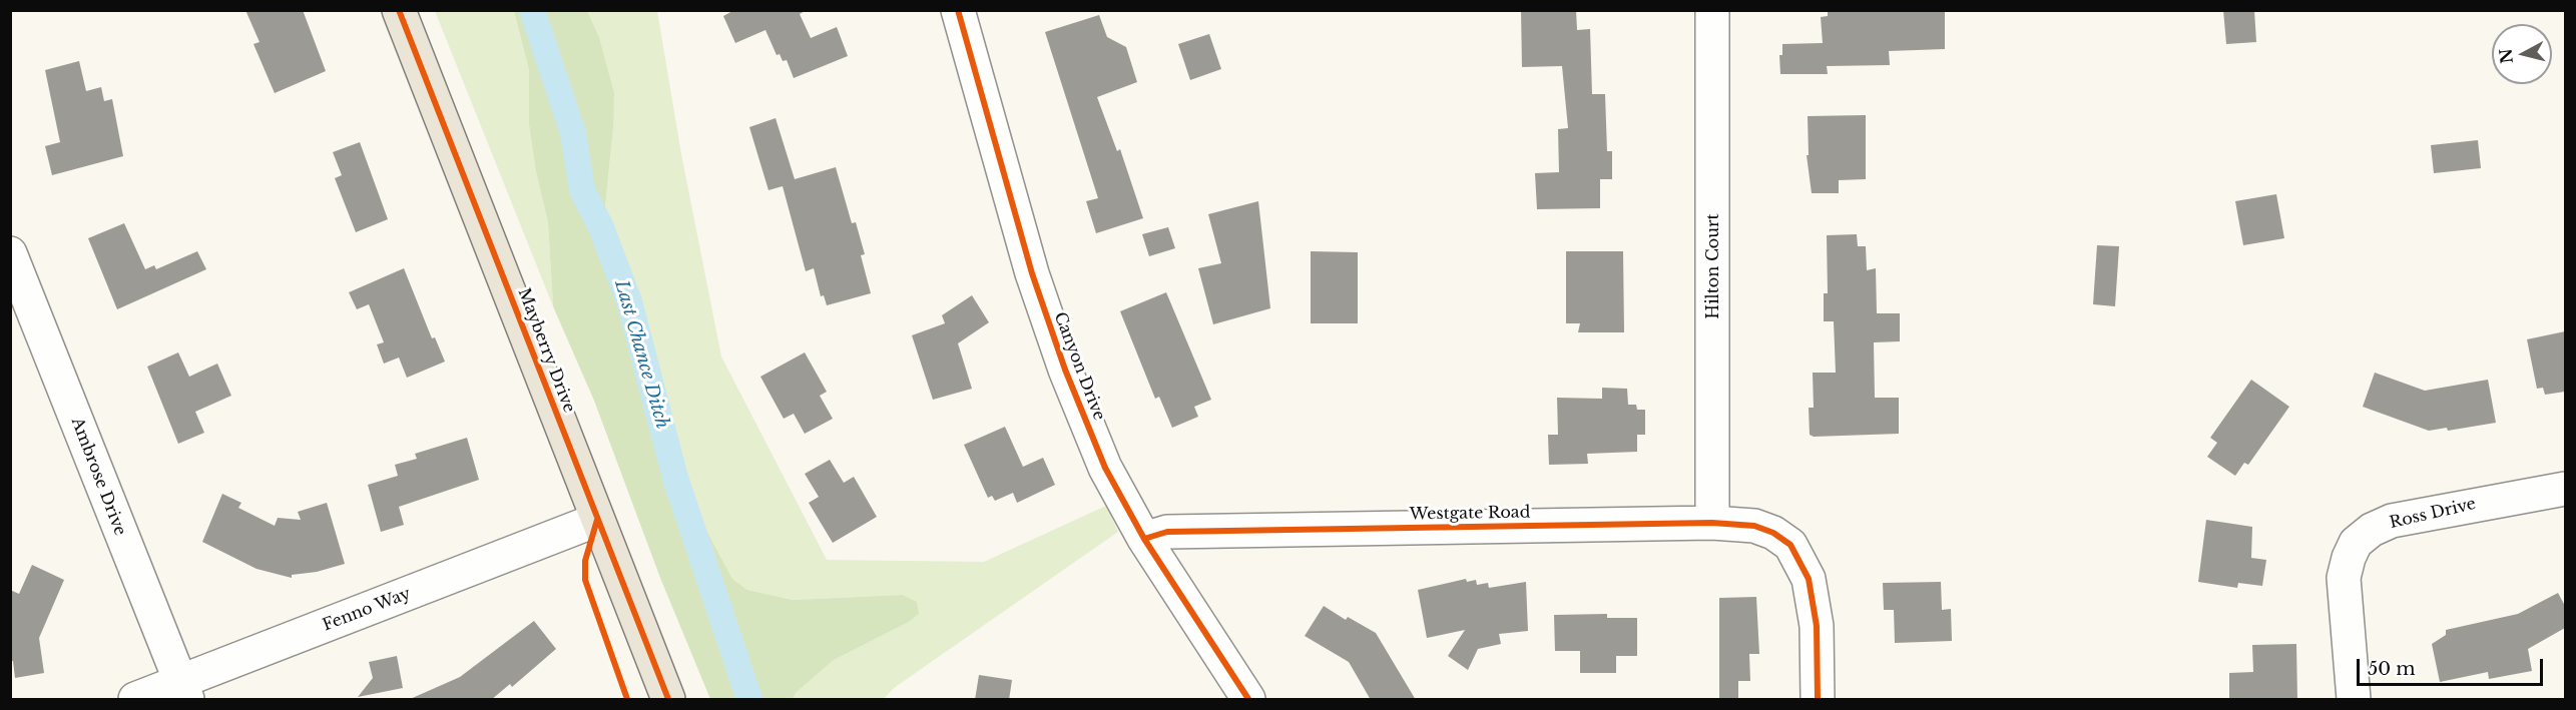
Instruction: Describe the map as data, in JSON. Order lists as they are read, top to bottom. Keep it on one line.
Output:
{"streets":{"main road":["Mayberry Drive"],"street":["Hilton Court","Canyon Drive","Ambrose Drive","Westgate Road","Ross Drive","Fenno Way"]},"crossings":[["Hilton Court","Westgate Road"],["Mayberry Drive","Fenno Way"],["Canyon Drive","Westgate Road"],["Ambrose Drive","Fenno Way"]],"water":["Last Chance Ditch"],"scale_bar":"50 m","north":"left"}
